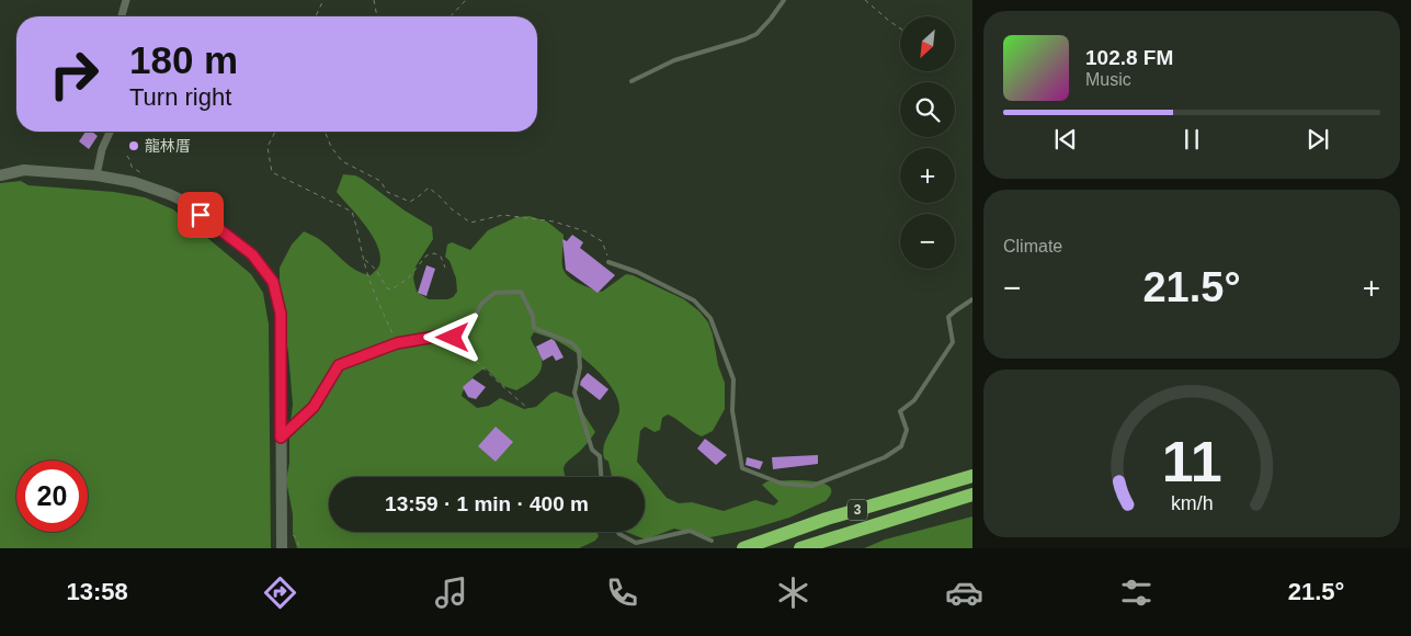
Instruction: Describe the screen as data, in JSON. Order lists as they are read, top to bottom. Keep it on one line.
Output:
{"streets":{"highway":["3"]},"places":["龍林厝"],"north":"bottom left","page":{"map_buttons":["+","−"],"turn":["180 m","Turn right"],"song":["102.8 FM","Music"],"tile":"Climate","heat":["−","21.5°","+"],"limit":"20","trip":"13:59 · 1 min · 400 m","tabs":["13:58","21.5°"],"gauge":["11","km/h"]}}
